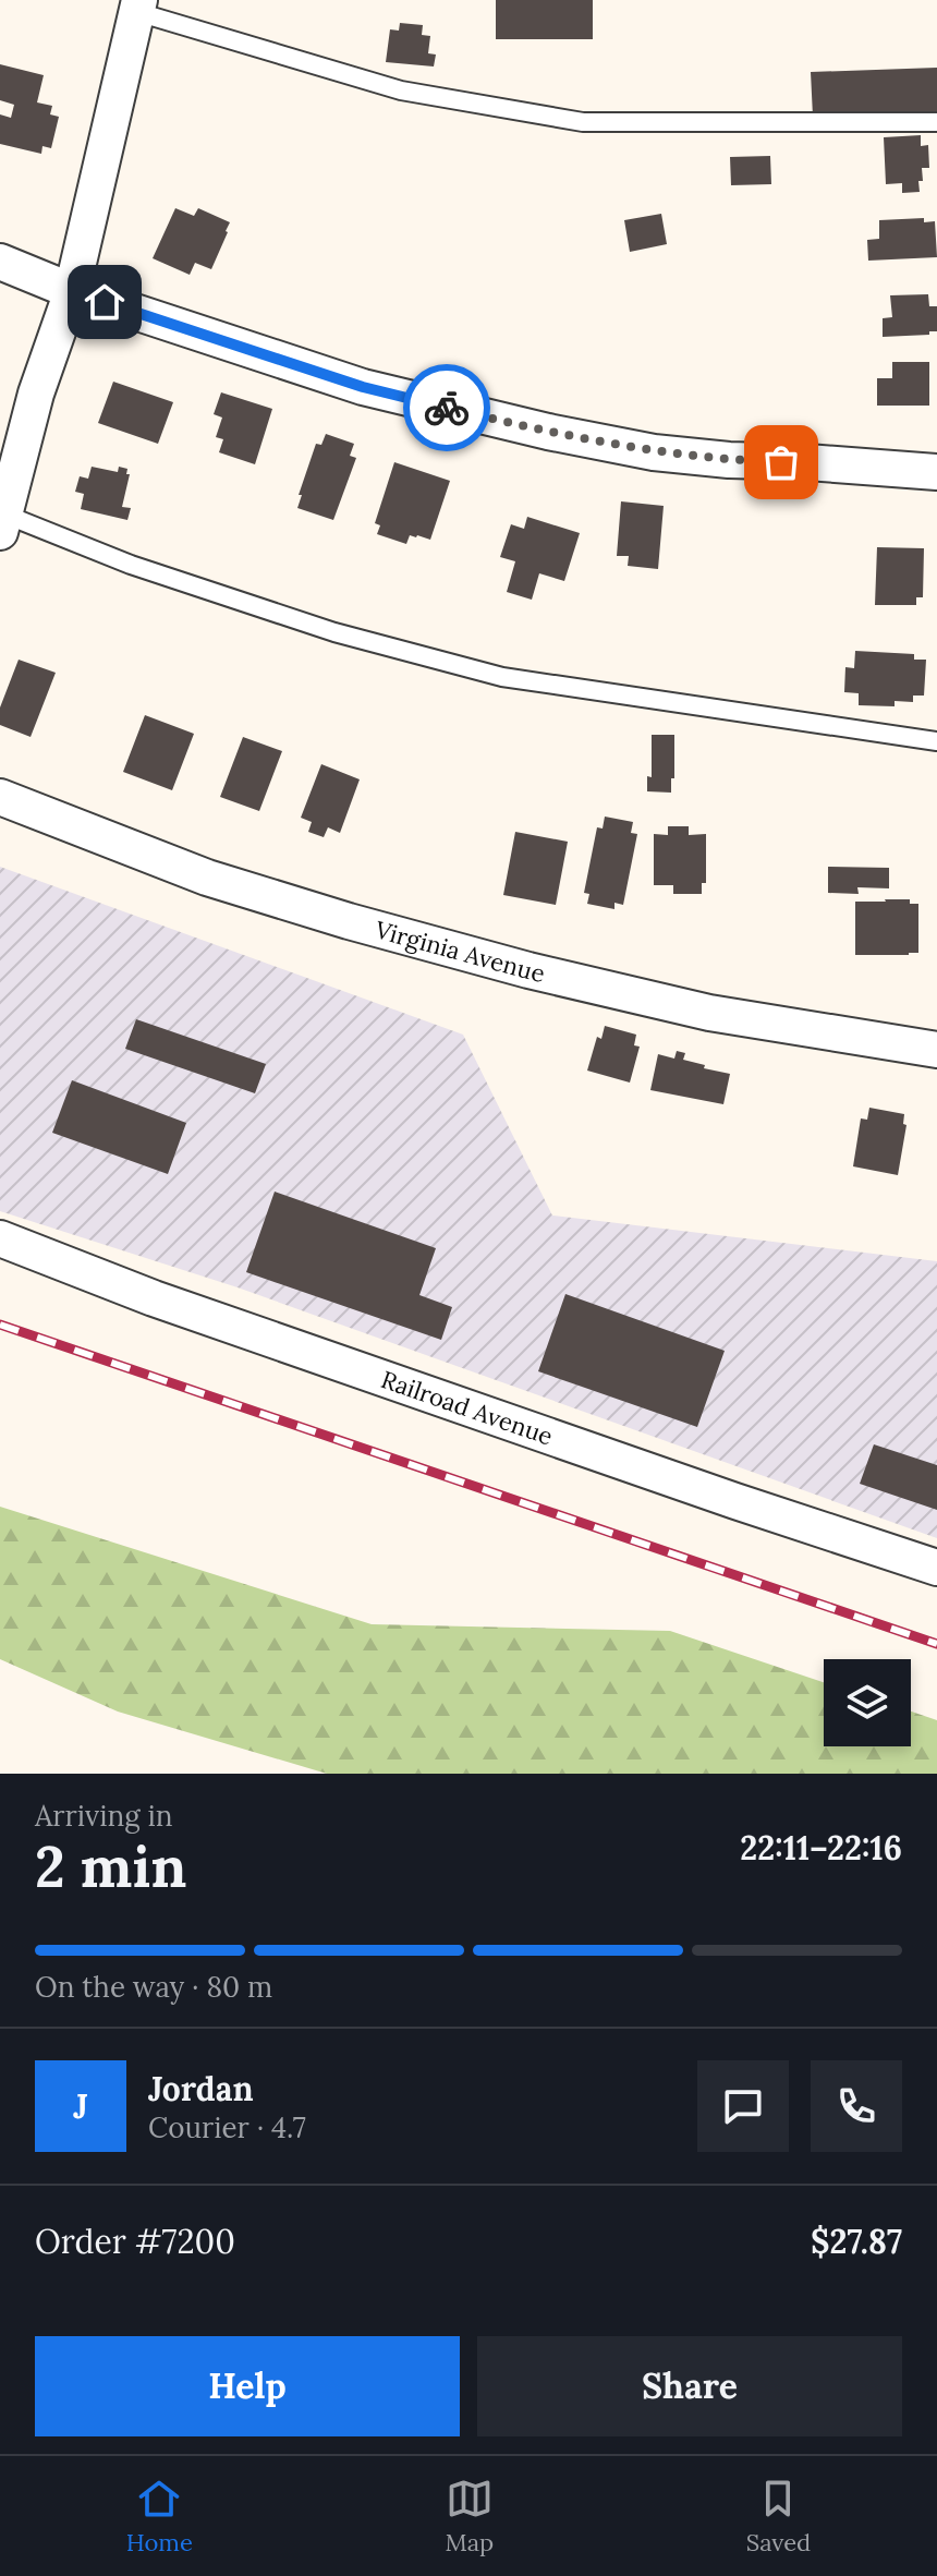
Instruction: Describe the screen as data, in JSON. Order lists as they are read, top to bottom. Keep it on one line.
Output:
{"streets":{"street":["Virginia Avenue","Railroad Avenue"]},"page":{"heading":["2 min","Arriving in","22:11–22:16"],"panel":["Jordan","Courier · 4.7","Order #7200","$27.87"],"bar":"On the way · 80 m","round":"J","buttons":["Help","Share"],"tabs":["Home","Map","Saved"]}}
